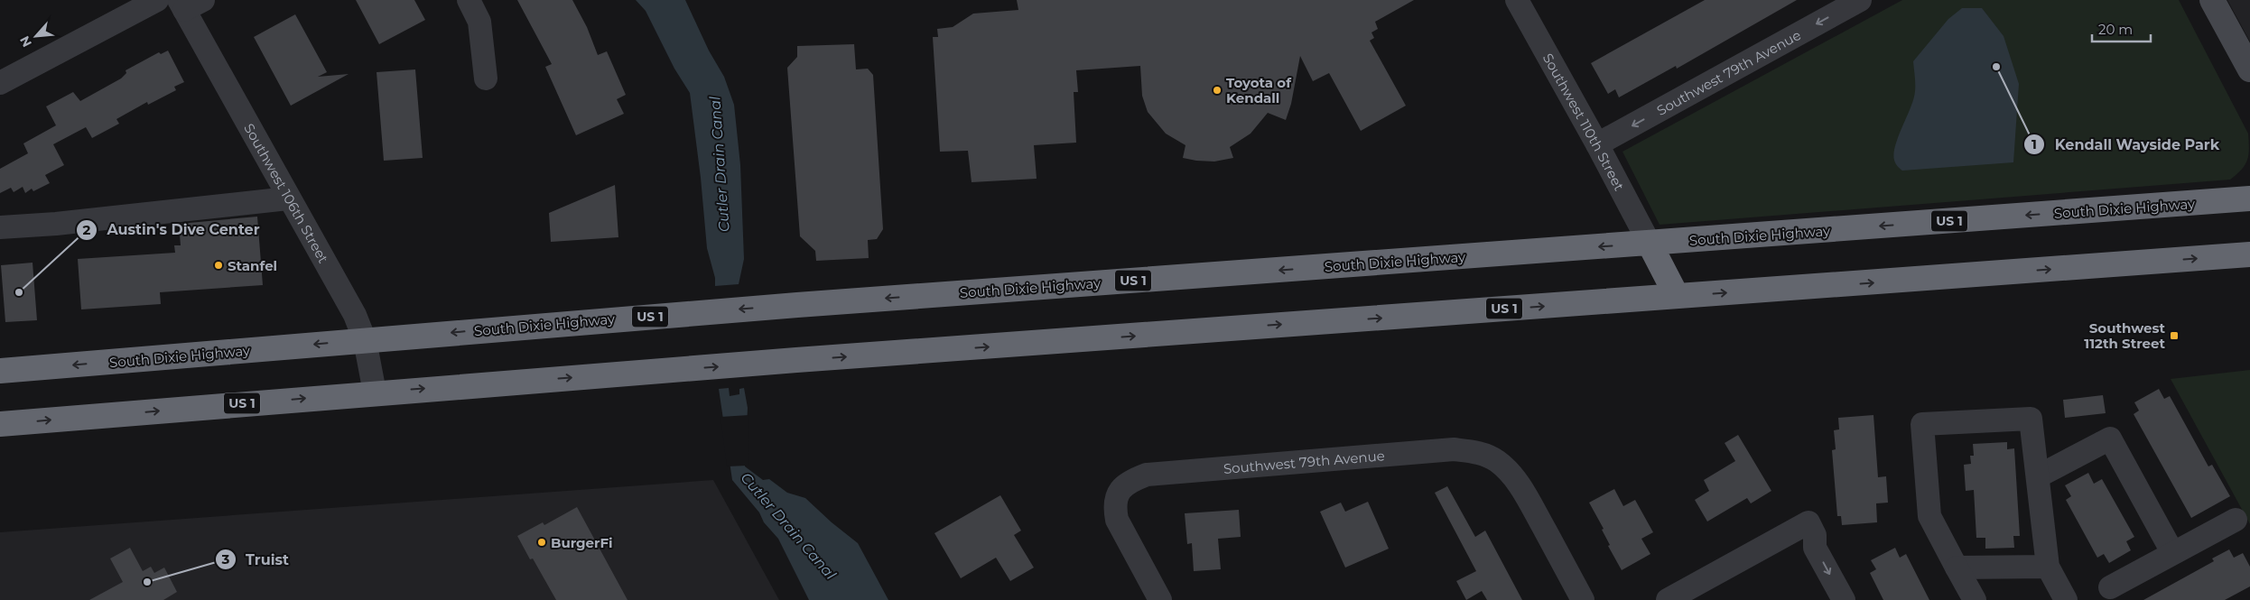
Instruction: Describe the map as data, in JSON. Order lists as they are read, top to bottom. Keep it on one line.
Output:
{"streets":{"highway":["South Dixie Highway","US 1"],"street":["Southwest 79th Avenue","Southwest 110th Street","Southwest 106th Street"]},"crossings":[["Southwest 79th Avenue","Southwest 110th Street"],["Southwest 110th Street","South Dixie Highway"],["Southwest 106th Street","South Dixie Highway"],["Southwest 106th Street","US 1"]],"water":["Cutler Drain Canal"],"places":{"other":["Kendall Wayside Park","Toyota of Kendall","Stanfel","Austin's Dive Center","BurgerFi","Truist"],"transit":["Southwest 112th Street"]},"scale_bar":"20 m","north":"bottom left"}
